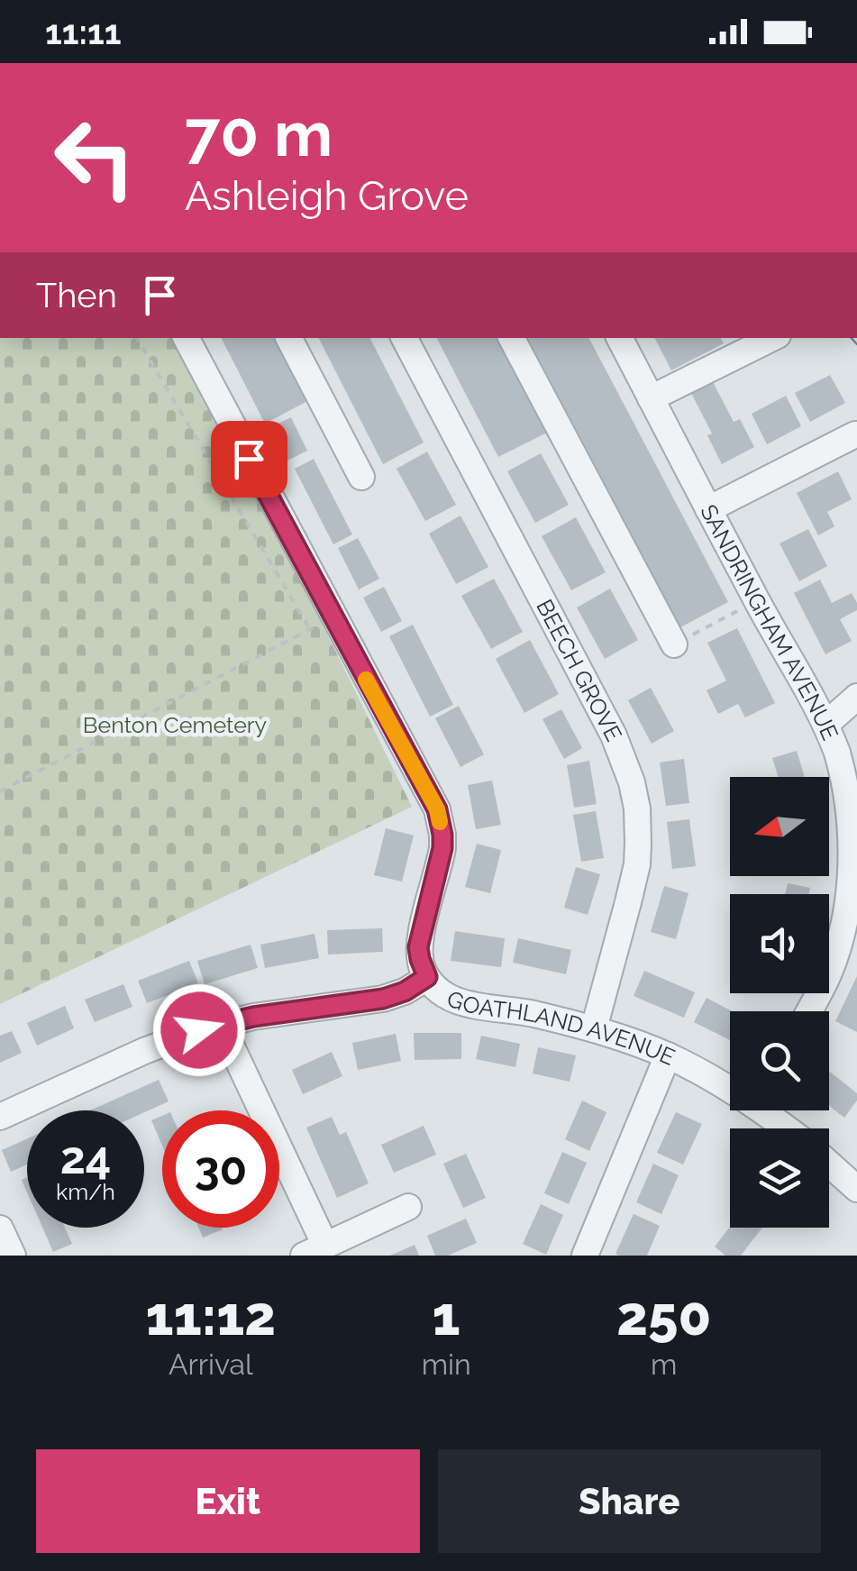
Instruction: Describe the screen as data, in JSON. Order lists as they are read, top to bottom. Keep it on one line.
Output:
{"streets":{"street":["SANDRINGHAM AVENUE","BEECH GROVE","GOATHLAND AVENUE"]},"crossings":[["BEECH GROVE","GOATHLAND AVENUE"]],"parks":["Benton Cemetery"],"north":"left","page":{"status":"11:11","turn":["70 m","Ashleigh Grove"],"then":"Then","speed":"24 km/h","limit":"30","eta":["11:12","Arrival","1","min","250","m"],"buttons":["Exit","Share"]}}
